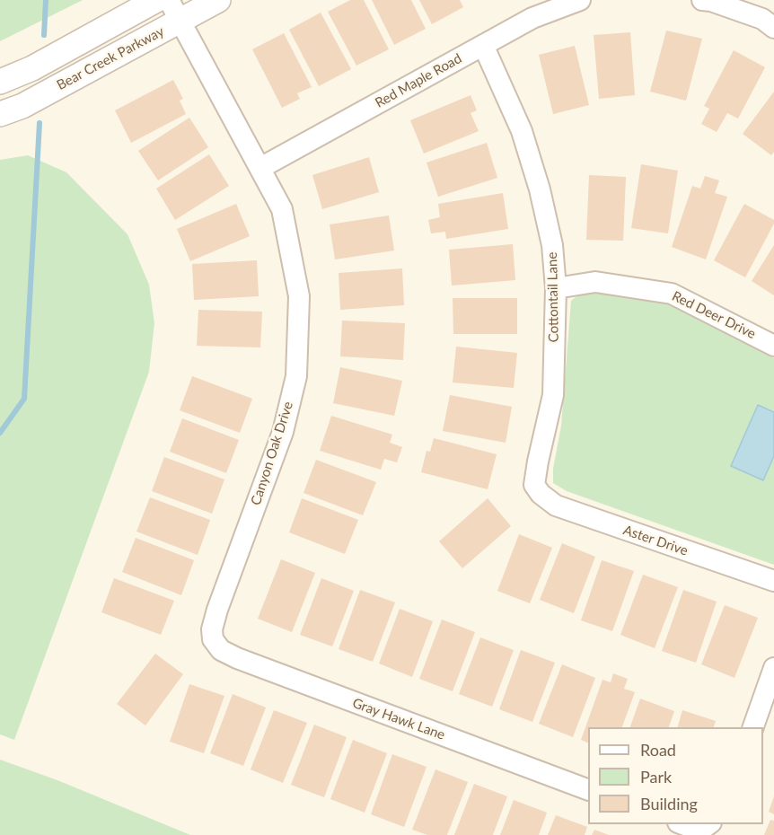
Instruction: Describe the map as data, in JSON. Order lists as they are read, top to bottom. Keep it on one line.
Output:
{"streets":{"street":["Bear Creek Parkway","Red Maple Road","Cottontail Lane","Red Deer Drive","Canyon Oak Drive","Aster Drive","Gray Hawk Lane"]},"crossings":[["Bear Creek Parkway","Canyon Oak Drive"],["Red Maple Road","Cottontail Lane"],["Red Maple Road","Canyon Oak Drive"],["Cottontail Lane","Red Deer Drive"],["Cottontail Lane","Aster Drive"],["Canyon Oak Drive","Gray Hawk Lane"]],"legend":["Road","Park","Building"]}
